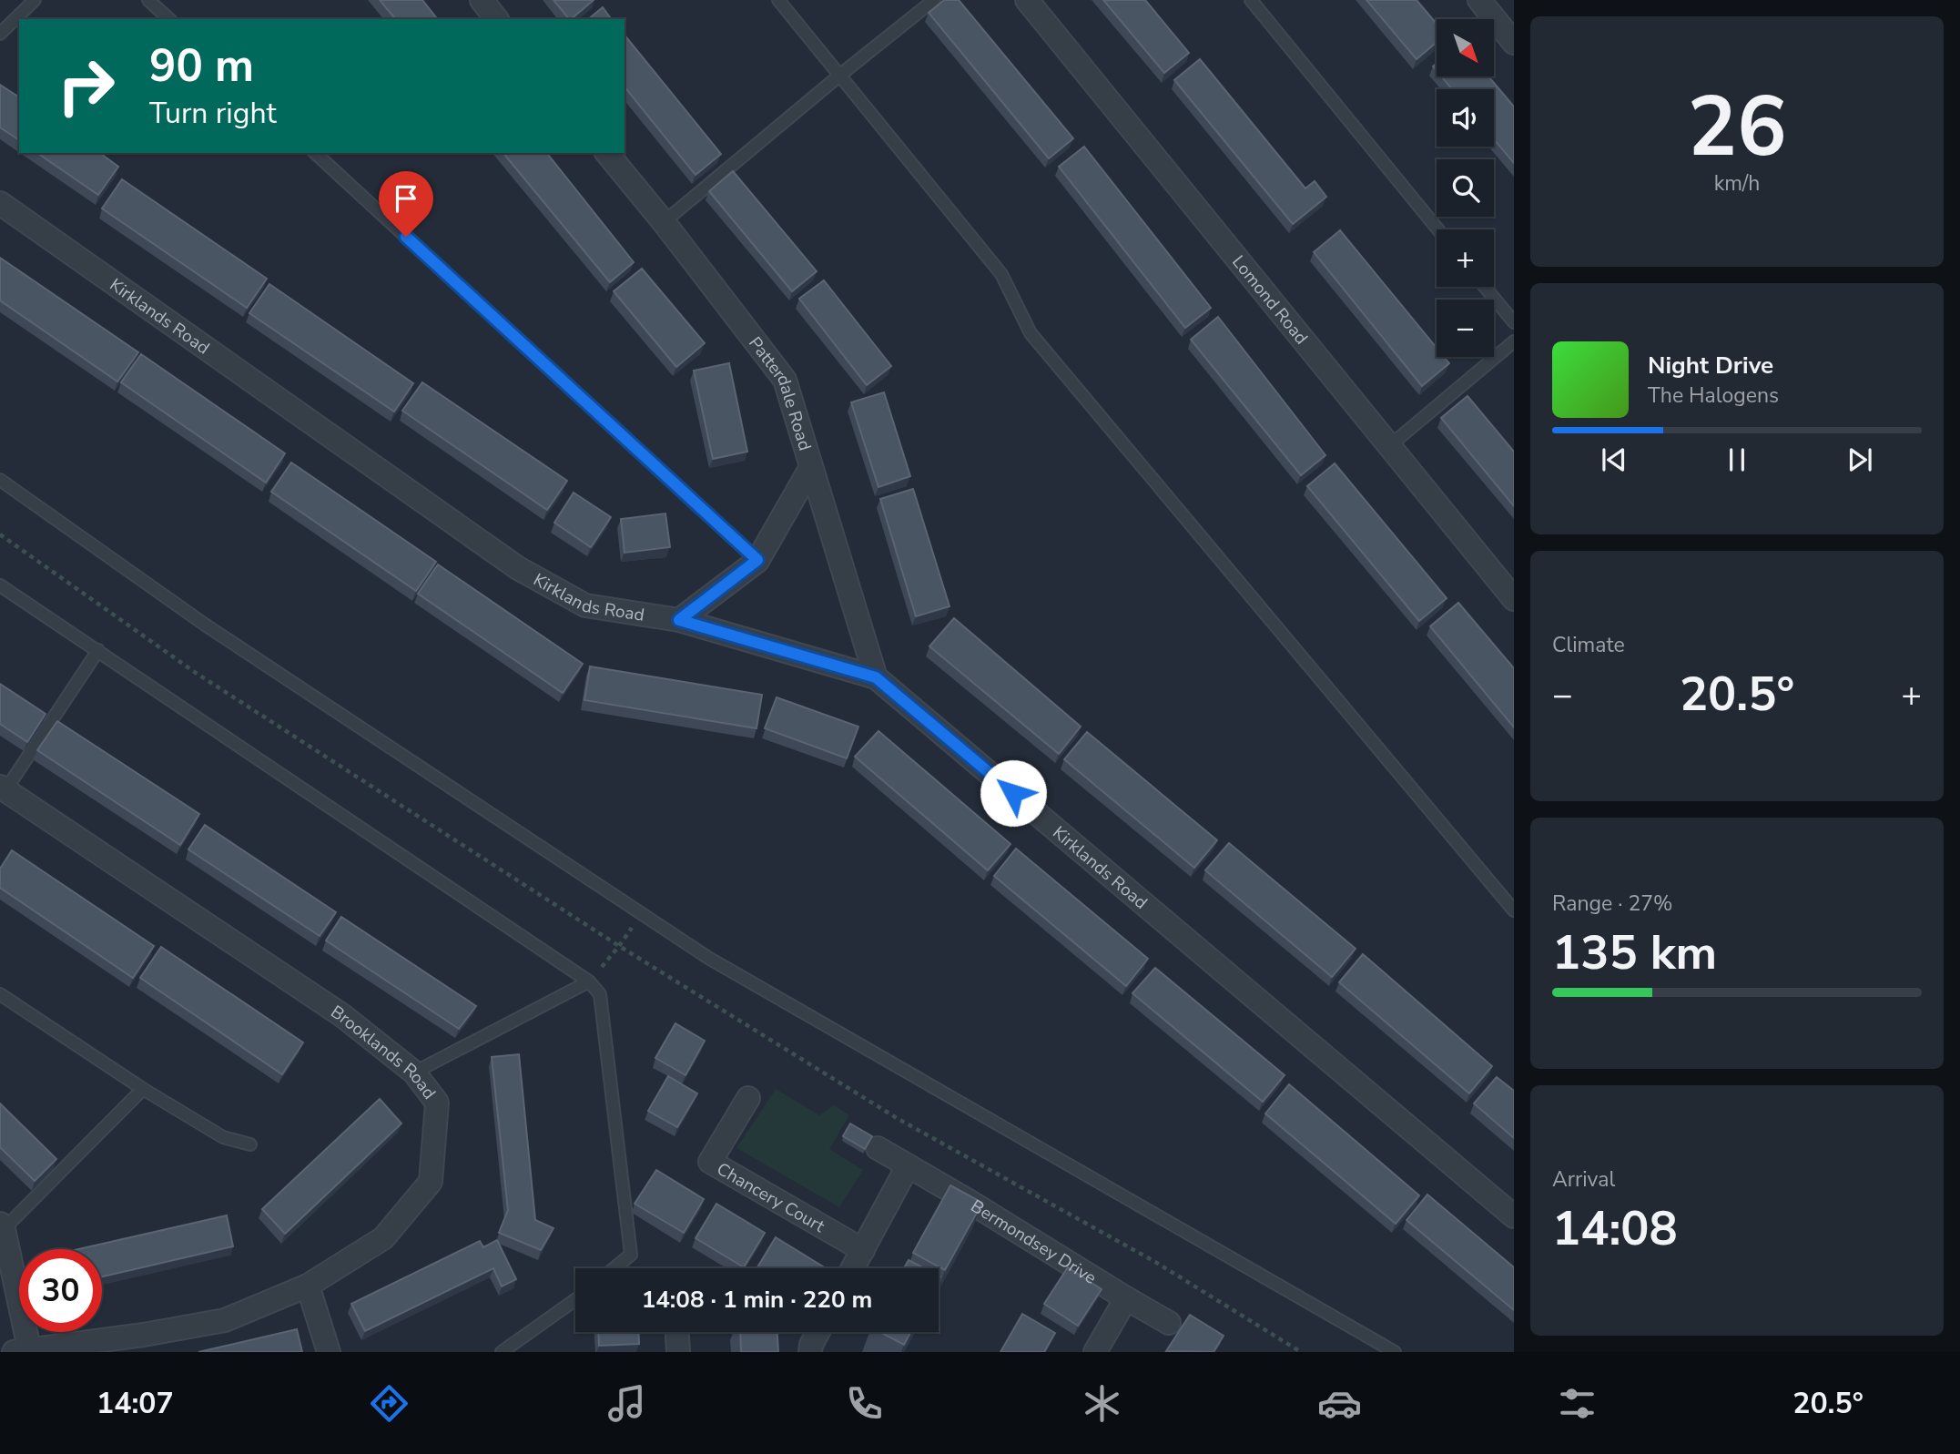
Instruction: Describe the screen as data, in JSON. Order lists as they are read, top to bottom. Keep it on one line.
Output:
{"streets":{"street":["Lomond Road","Kirklands Road","Patterdale Road","Brooklands Road","Chancery Court","Bermondsey Drive"]},"crossings":[["Kirklands Road","Patterdale Road"]],"north":"bottom right","page":{"tile":[["26","km/h"],"Climate",["Range · 27%","135 km"],["Arrival","14:08"]],"map_buttons":["+","−"],"turn":["90 m","Turn right"],"song":["Night Drive","The Halogens"],"heat":["−","20.5°","+"],"limit":"30","trip":"14:08 · 1 min · 220 m","tabs":["14:07","20.5°"]}}
